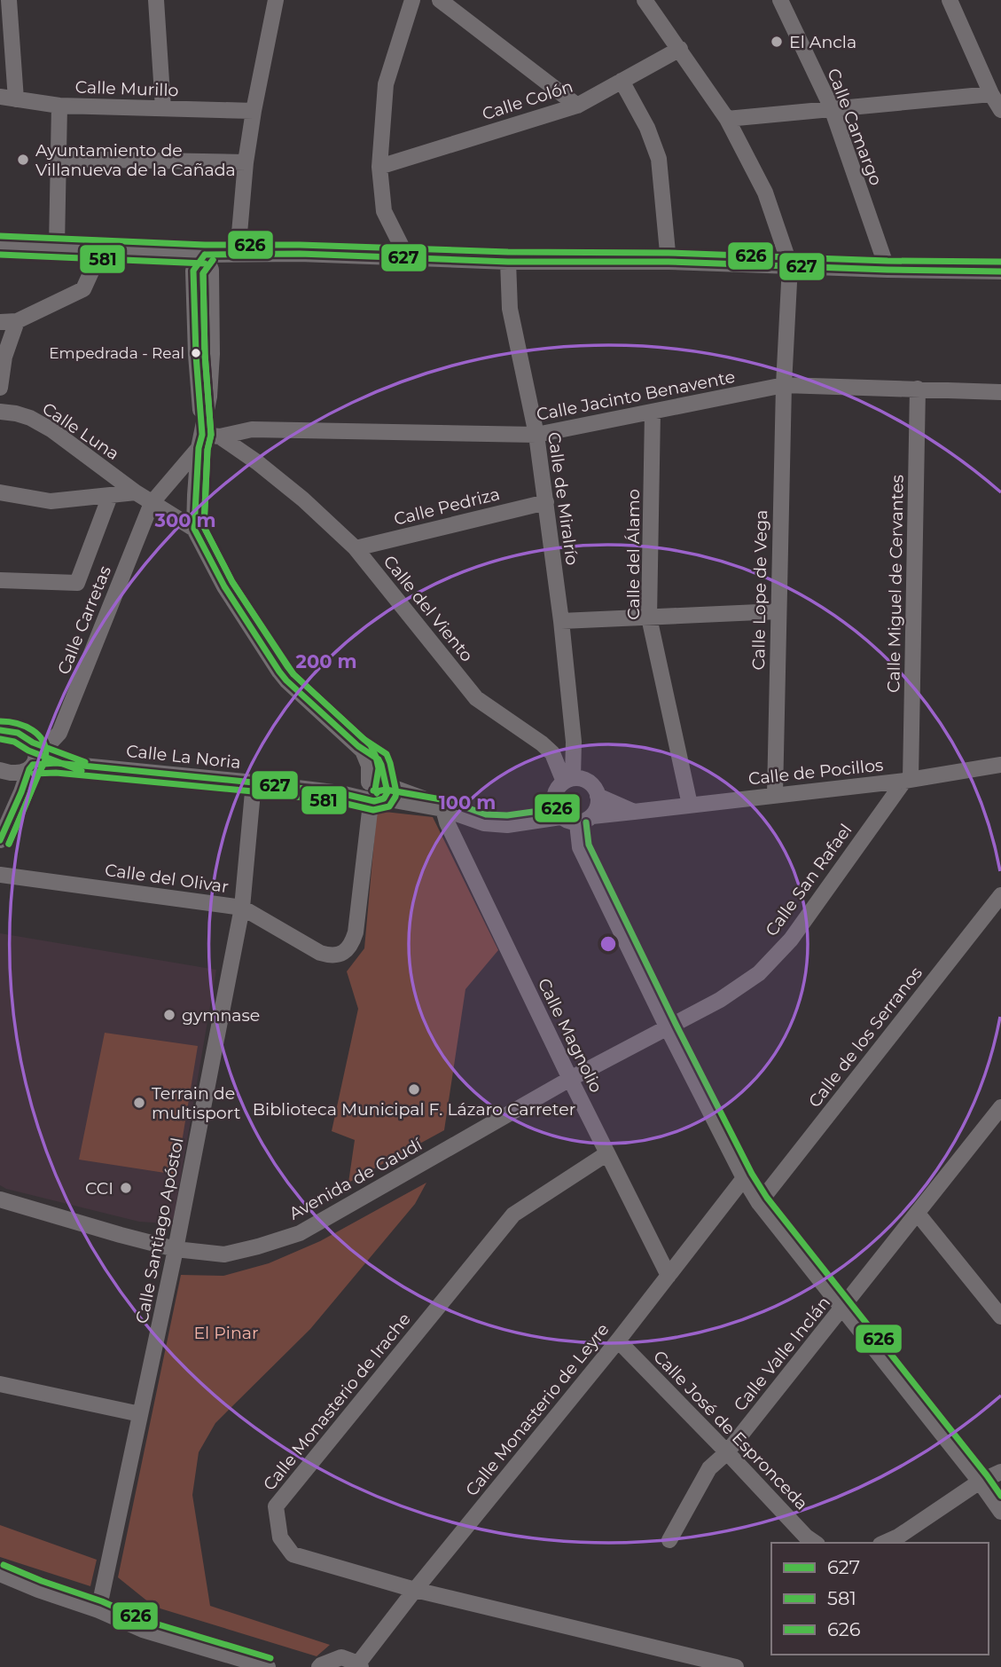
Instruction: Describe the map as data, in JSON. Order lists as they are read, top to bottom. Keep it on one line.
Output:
{"streets":{"street":["Calle Murillo","Calle Colón","Calle Camargo","Calle Jacinto Benavente","Calle Luna","Calle de Miralrío","Calle Pedriza","Calle del Álamo","Calle Miguel de Cervantes","Calle Lope de Vega","Calle del Viento","Calle Carretas","Calle La Noria","Calle de Pocillos","Calle del Olivar","Calle San Rafael","Calle Magnolio","Calle de los Serranos","Avenida de Gaudí","Calle Santiago Apóstol","Calle Valle Inclán","Calle Monasterio de Irache","Calle Monasterio de Leyre","Calle José de Espronceda"]},"crossings":[["Calle Jacinto Benavente","Calle de Miralrío"],["Calle Jacinto Benavente","Calle del Álamo"],["Calle Jacinto Benavente","Calle Miguel de Cervantes"],["Calle Jacinto Benavente","Calle Lope de Vega"],["Calle Jacinto Benavente","Calle del Viento"],["Calle Jacinto Benavente","Calle Carretas"],["Calle Luna","Calle Carretas"],["Calle de Miralrío","Calle Pedriza"],["Calle de Miralrío","Calle del Viento"],["Calle de Miralrío","Calle de Pocillos"],["Calle Pedriza","Calle del Viento"],["Calle del Álamo","Calle de Pocillos"],["Calle Miguel de Cervantes","Calle de Pocillos"],["Calle Miguel de Cervantes","Calle San Rafael"],["Calle Lope de Vega","Calle de Pocillos"],["Calle del Viento","Calle de Pocillos"],["Calle Carretas","Calle La Noria"],["Calle La Noria","Calle del Olivar"],["Calle La Noria","Calle Santiago Apóstol"],["Calle de Pocillos","Calle San Rafael"],["Calle del Olivar","Calle Santiago Apóstol"],["Calle San Rafael","Calle Magnolio"],["Calle San Rafael","Avenida de Gaudí"],["Calle Magnolio","Avenida de Gaudí"],["Calle Magnolio","Calle Monasterio de Irache"],["Calle Magnolio","Calle Monasterio de Leyre"],["Avenida de Gaudí","Calle Santiago Apóstol"],["Calle Valle Inclán","Calle José de Espronceda"],["Calle Monasterio de Irache","Calle Monasterio de Leyre"],["Calle Monasterio de Leyre","Calle José de Espronceda"]],"parks":["El Pinar"],"places":["El Ancla","Ayuntamiento de Villanueva de la Cañada","Empedrada - Real","gymnase","Biblioteca Municipal F. Lázaro Carreter","Terrain de multisport","CCI"],"lines":["transit line 626","transit line 627","transit line 581"],"legend":["627","581","626"],"rings":["300 m","200 m","100 m"]}
